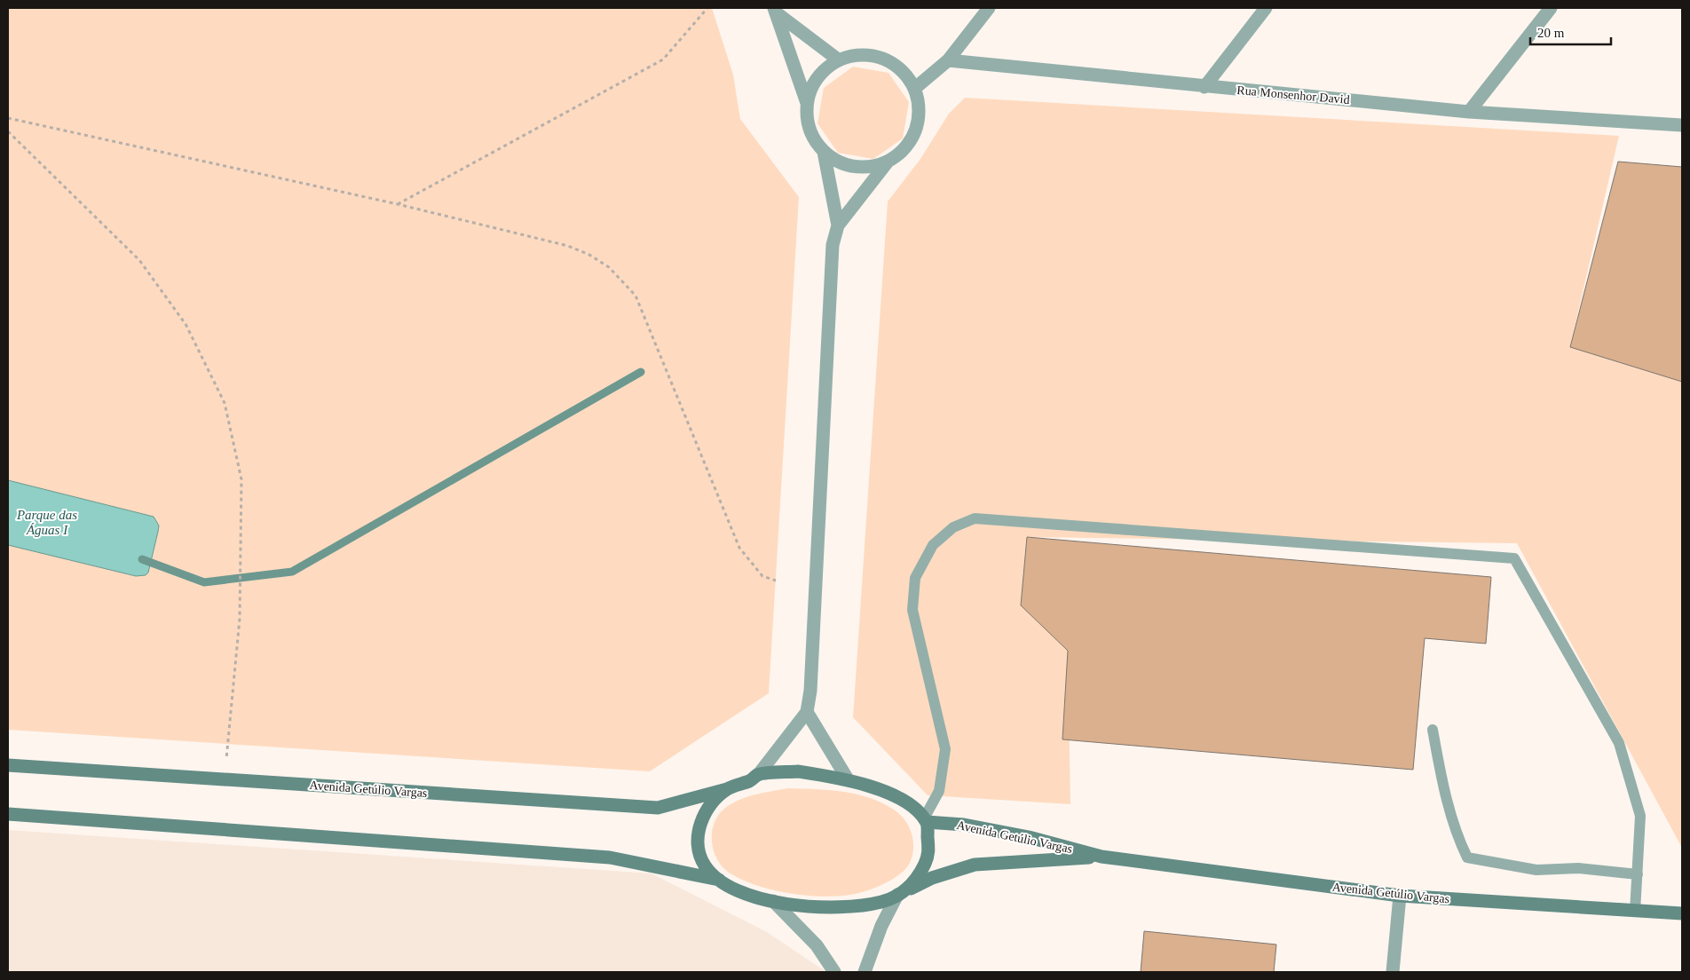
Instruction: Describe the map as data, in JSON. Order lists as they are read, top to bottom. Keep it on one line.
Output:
{"streets":{"main road":["Avenida Getúlio Vargas"],"street":["Rua Monsenhor David"]},"water":["Parque das Águas I"],"scale_bar":"20 m"}
